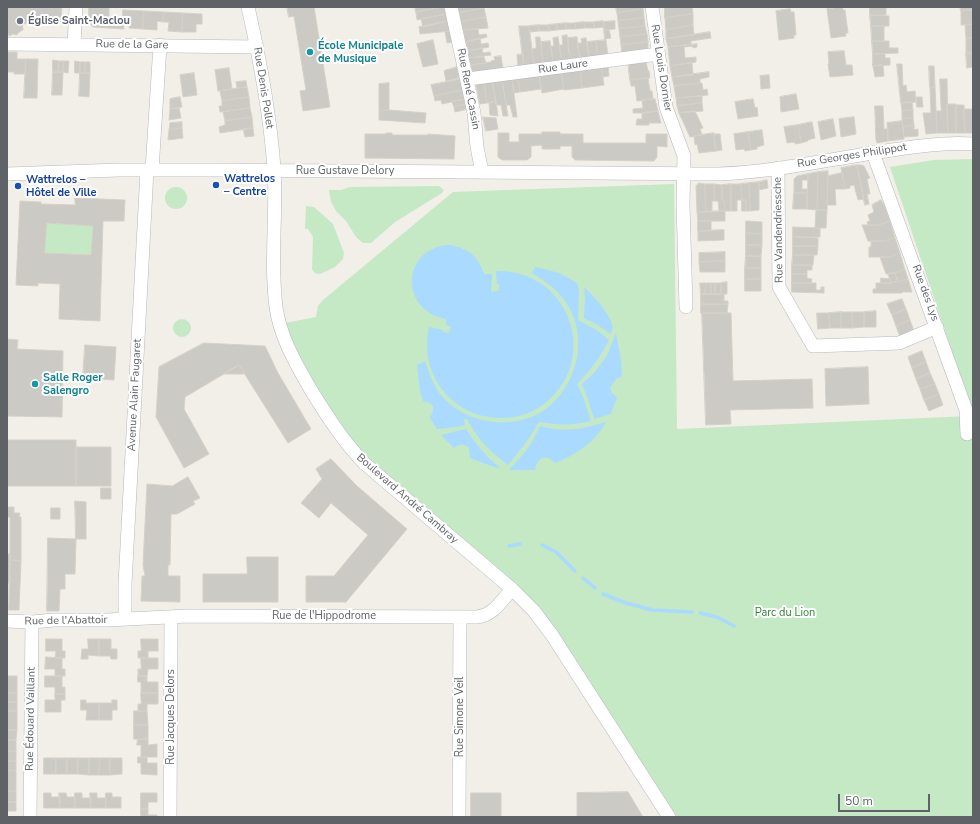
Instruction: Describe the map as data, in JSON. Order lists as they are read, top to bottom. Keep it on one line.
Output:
{"streets":{"street":["Rue de la Gare","Rue Laure","Rue Louis Dornier","Rue Denis Pollet","Rue René Cassin","Rue Georges Philippot","Rue Gustave Delory","Rue Vandendriessche","Rue des Lys","Avenue Alain Faugaret","Boulevard André Cambray","Rue de l'Hippodrome","Rue de l'Abattoir","Rue Jacques Delors","Rue Simone Veil","Rue Édouard Vaillant"]},"crossings":[["Rue de la Gare","Rue Denis Pollet"],["Rue de la Gare","Avenue Alain Faugaret"],["Rue Laure","Rue Louis Dornier"],["Rue Laure","Rue René Cassin"],["Rue Louis Dornier","Rue Georges Philippot"],["Rue Louis Dornier","Rue Gustave Delory"],["Rue Denis Pollet","Rue Gustave Delory"],["Rue Denis Pollet","Boulevard André Cambray"],["Rue René Cassin","Rue Gustave Delory"],["Rue Georges Philippot","Rue Gustave Delory"],["Rue Georges Philippot","Rue Vandendriessche"],["Rue Georges Philippot","Rue des Lys"],["Rue Gustave Delory","Avenue Alain Faugaret"],["Rue Gustave Delory","Boulevard André Cambray"],["Rue Vandendriessche","Rue des Lys"],["Avenue Alain Faugaret","Rue de l'Hippodrome"],["Avenue Alain Faugaret","Rue de l'Abattoir"],["Boulevard André Cambray","Rue de l'Hippodrome"],["Rue de l'Hippodrome","Rue de l'Abattoir"],["Rue de l'Hippodrome","Rue Jacques Delors"],["Rue de l'Hippodrome","Rue Simone Veil"],["Rue de l'Abattoir","Rue Édouard Vaillant"]],"parks":["Parc du Lion"],"places":["Église Saint-Maclou","École Municipale de Musique","Wattrelos – Centre","Wattrelos – Hôtel de Ville","Salle Roger Salengro"],"scale_bar":"50 m"}
